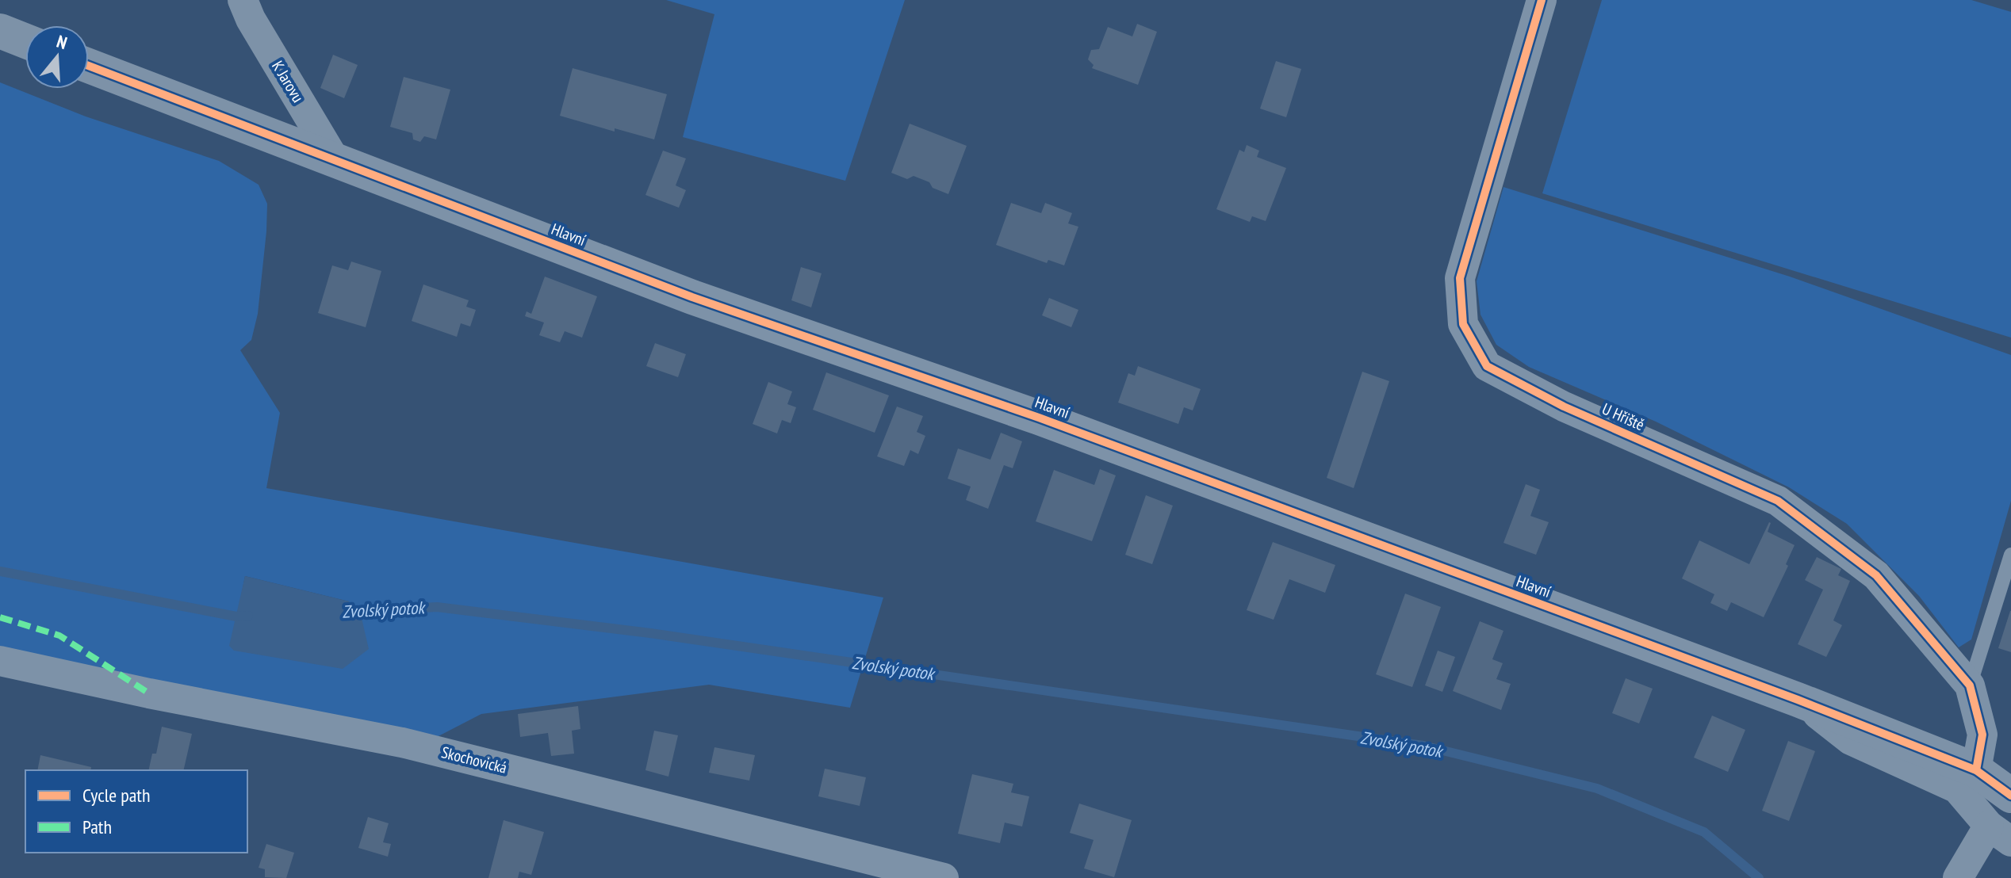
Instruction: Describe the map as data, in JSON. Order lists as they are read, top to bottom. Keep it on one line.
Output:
{"streets":{"street":["K Jarovu","Hlavní","U Hřiště","Skochovická"]},"crossings":[["K Jarovu","Hlavní"],["Hlavní","U Hřiště"]],"water":["Zvolský potok"],"legend":["Cycle path","Path"],"north":"top"}
